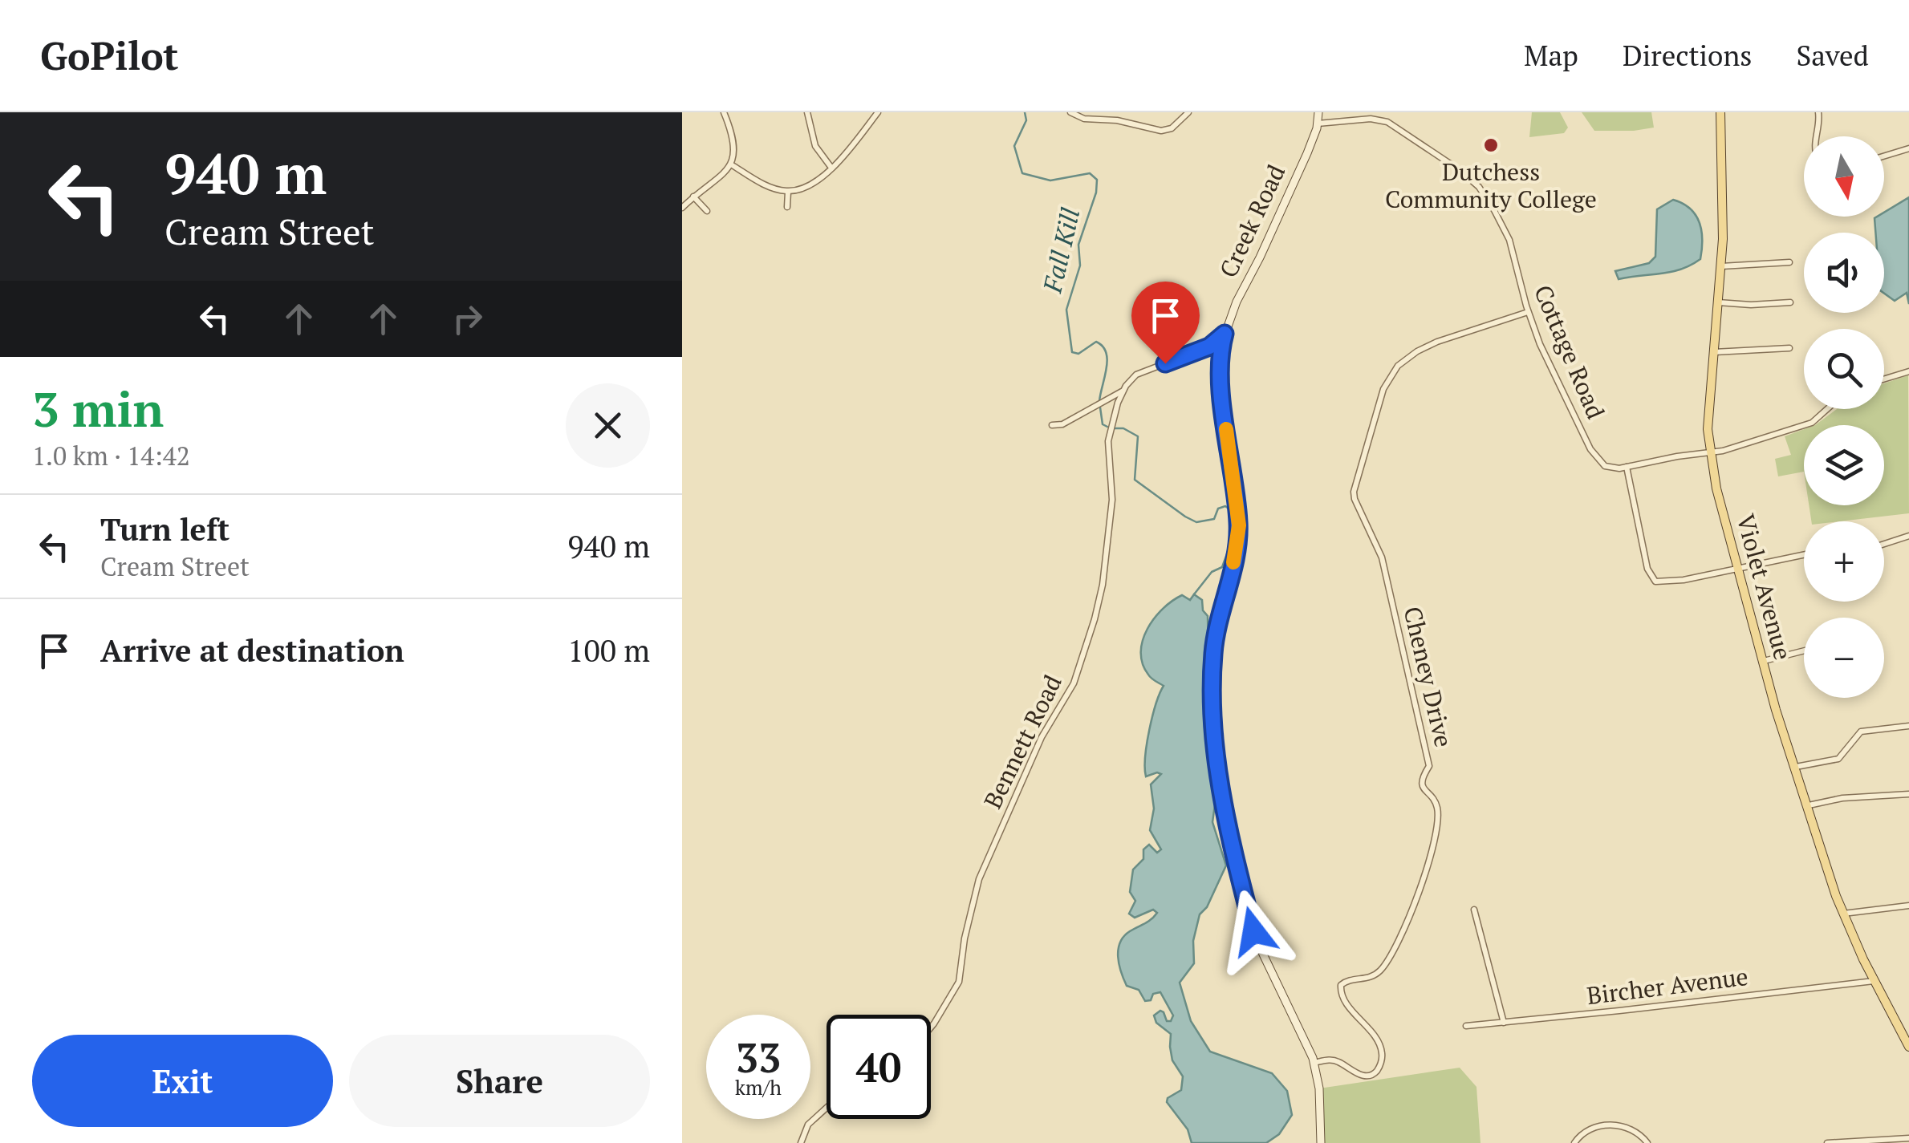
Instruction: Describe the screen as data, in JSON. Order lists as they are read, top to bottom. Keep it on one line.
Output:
{"streets":{"main road":["Violet Avenue"],"street":["Creek Road","Cottage Road","Cheney Drive","Bennett Road","Bircher Avenue"]},"crossings":[["Creek Road","Cottage Road"],["Creek Road","Cheney Drive"],["Cottage Road","Cheney Drive"],["Violet Avenue","Bircher Avenue"]],"water":["Fall Kill"],"places":["Dutchess Community College"],"north":"bottom","page":{"header":"GoPilot","nav":["Map","Directions","Saved"],"turn":["940 m","Cream Street"],"map_buttons":["+","−"],"heading":["3 min","1.0 km · 14:42"],"list":[{"name":"Turn left","note":"Cream Street","value":"940 m"},{"name":"Arrive at destination","value":"100 m"}],"speed":"33 km/h","limit":"40","buttons":["Exit","Share"]}}
